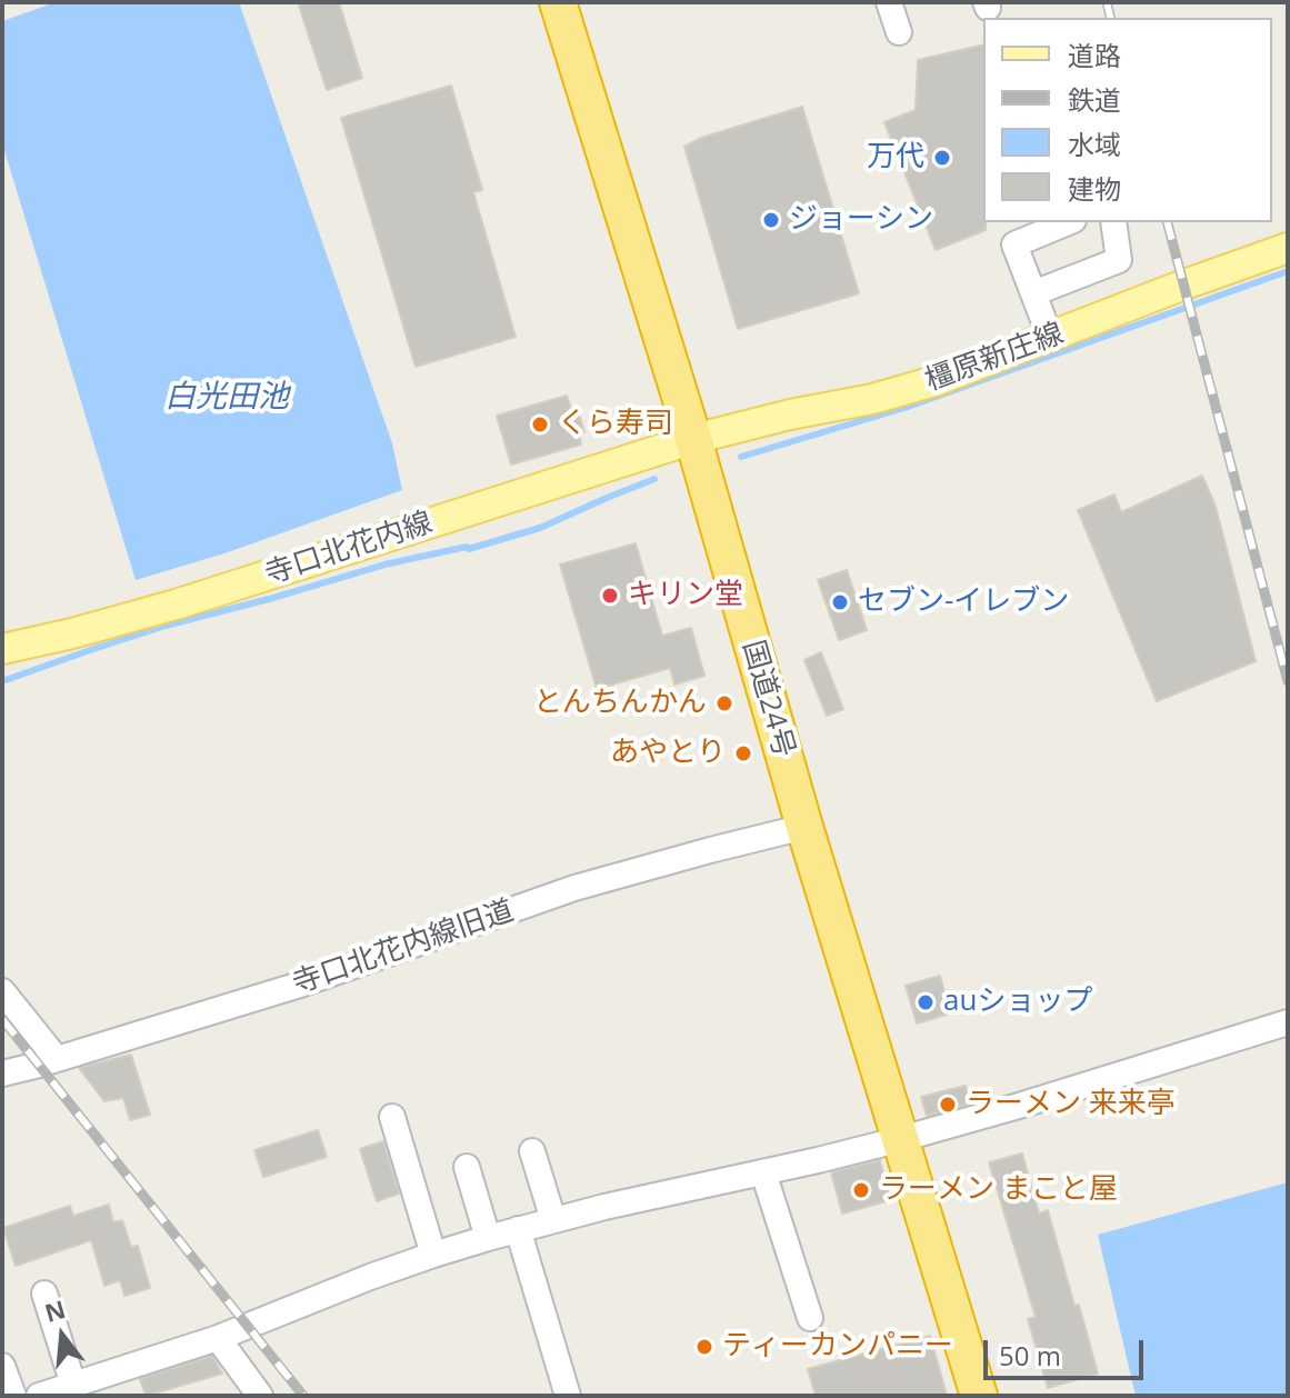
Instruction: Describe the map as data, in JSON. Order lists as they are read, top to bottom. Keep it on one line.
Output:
{"streets":{"highway":["国道24号"],"main road":["橿原新庄線","寺口北花内線"],"street":["寺口北花内線旧道"]},"crossings":[["橿原新庄線","寺口北花内線"],["橿原新庄線","国道24号"],["寺口北花内線","国道24号"],["国道24号","寺口北花内線旧道"]],"water":["白光田池"],"places":["万代","ジョーシン","くら寿司","キリン堂","セブン-イレブン","とんちんかん","あやとり","auショップ","ラーメン 来来亭","ラーメン まこと屋","ティーカンパニー"],"legend":["道路","鉄道","水域","建物"],"scale_bar":"50 m","north":"top"}
